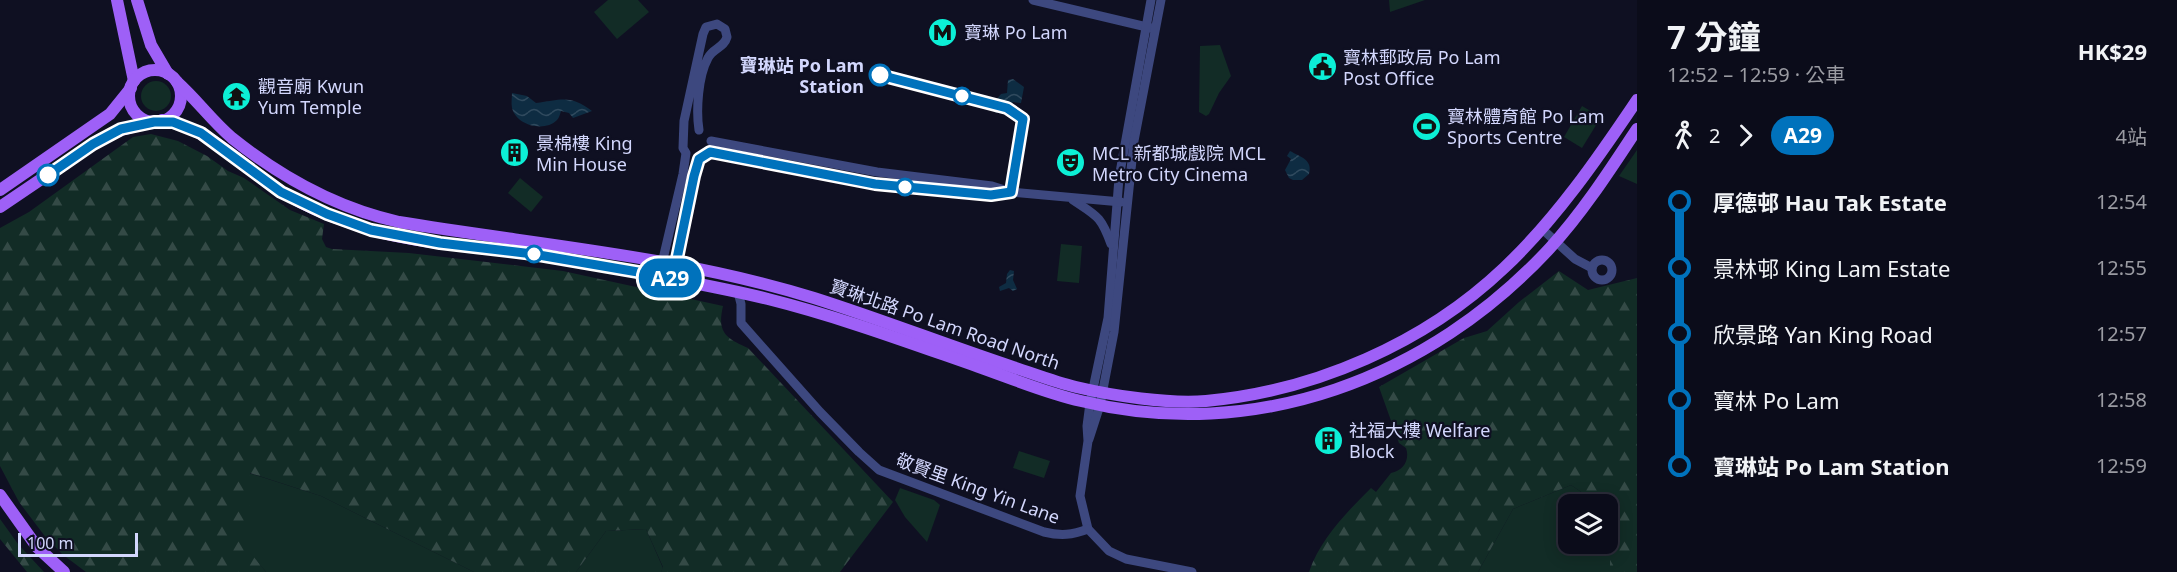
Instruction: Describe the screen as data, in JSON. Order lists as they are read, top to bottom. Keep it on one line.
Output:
{"streets":{"main road":["寶琳北路 Po Lam Road North"],"street":["敬賢里 King Yin Lane"]},"crossings":[["寶琳北路 Po Lam Road North","敬賢里 King Yin Lane"]],"places":{"metro station":["寶琳 Po Lam"],"public building":["寶林郵政局 Po Lam Post Office"],"other":["寶琳站 Po Lam Station"],"temple":["觀音廟 Kwun Yum Temple"],"sports":["寶林體育館 Po Lam Sports Centre"],"building":["景棉樓 King Min House","社福大樓 Welfare Block"],"theatre":["MCL 新都城戲院 MCL Metro City Cinema"]},"lines":["bus line A29"],"scale_bar":"100 m","page":{"on_map":"A29","heading":["7 分鐘","12:52 – 12:59 · 公車","HK$29"],"legs":["2","A29","4站"],"list":[{"name":"厚德邨 Hau Tak Estate","value":"12:54"},{"name":"景林邨 King Lam Estate","value":"12:55"},{"name":"欣景路 Yan King Road","value":"12:57"},{"name":"寶林 Po Lam","value":"12:58"},{"name":"寶琳站 Po Lam Station","value":"12:59"}],"scale":"100 m"}}
